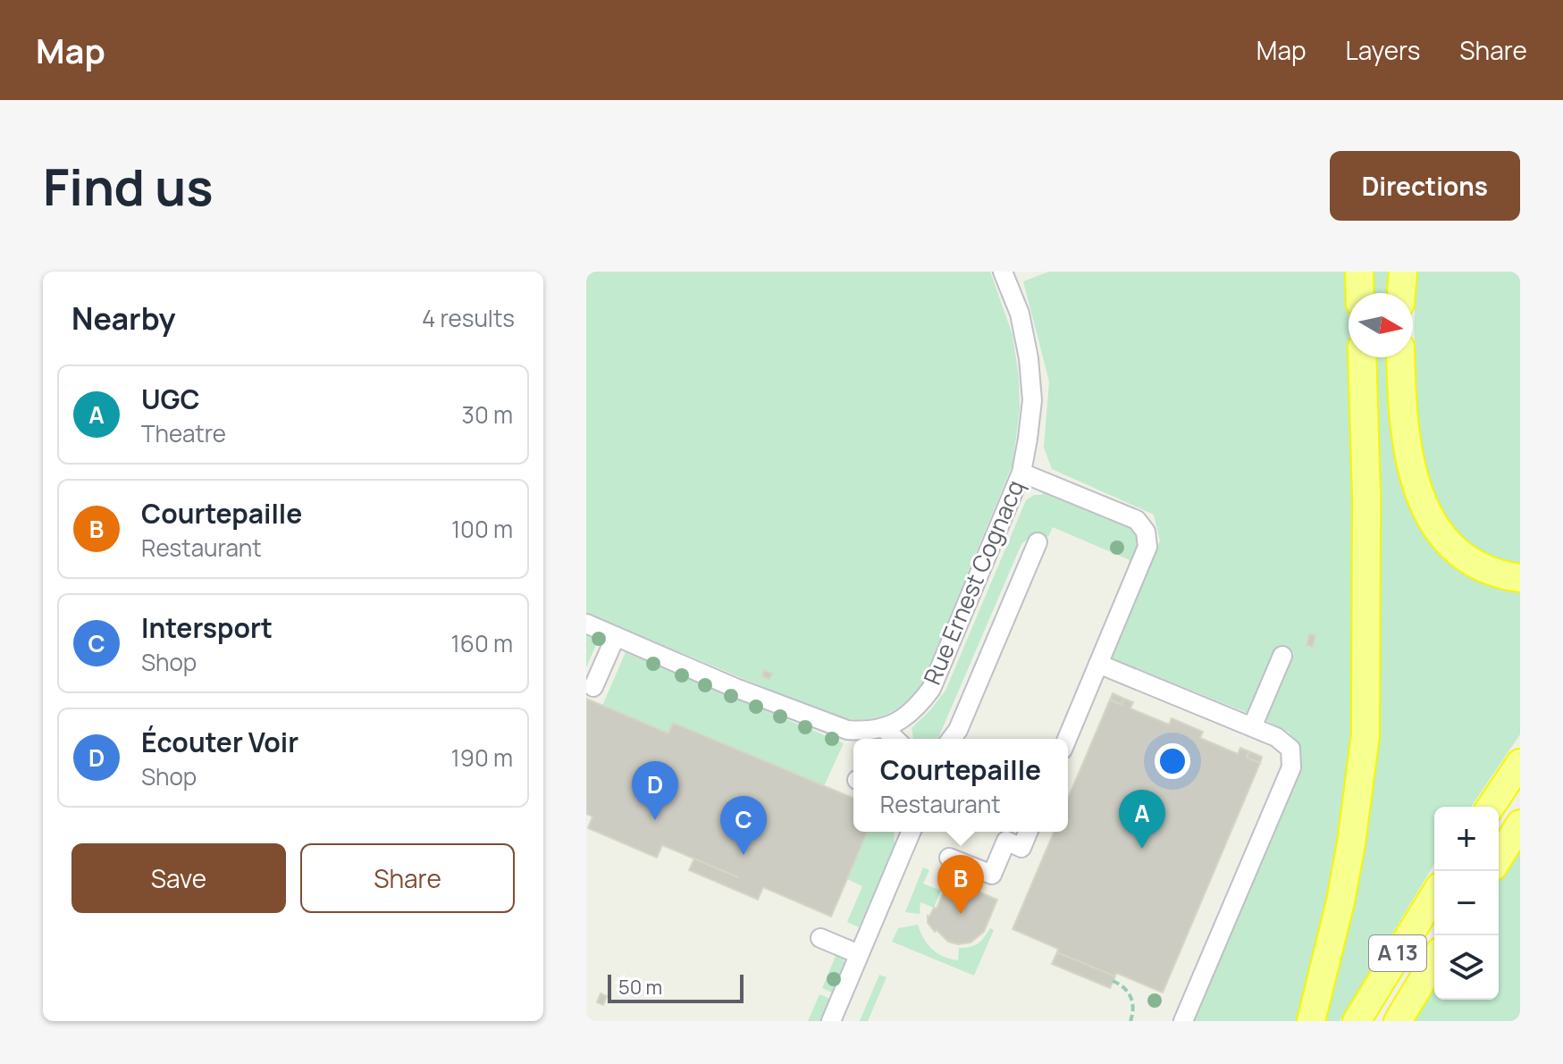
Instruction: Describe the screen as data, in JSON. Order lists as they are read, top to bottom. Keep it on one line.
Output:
{"streets":{"highway":["A 13"],"street":["Rue Ernest Cognacq"]},"scale_bar":"50 m","north":"right","page":{"header":"Map","nav":["Map","Layers","Share"],"buttons":["Directions",["Save","Share"]],"title":"Find us","heading":["Nearby","4 results"],"list":[{"mark":"A","name":"UGC","note":"Theatre","value":"30 m"},{"mark":"B","name":"Courtepaille","note":"Restaurant","value":"100 m"},{"mark":"C","name":"Intersport","note":"Shop","value":"160 m"},{"mark":"D","name":"Écouter Voir","note":"Shop","value":"190 m"}],"popup":["Courtepaille","Restaurant"],"pins":["D","A","C","B"],"map_buttons":["+","−"],"scale":"50 m"}}
